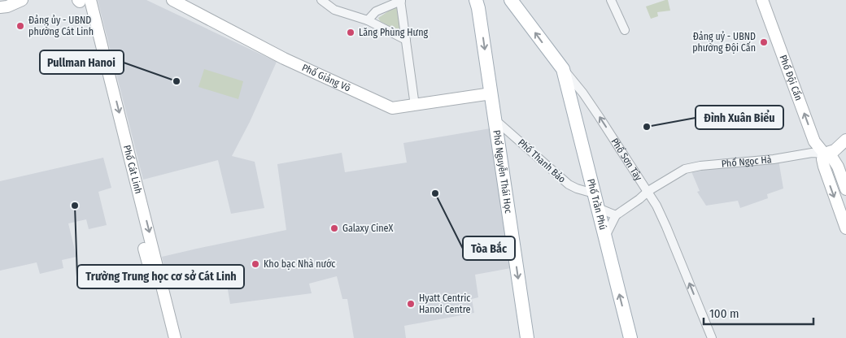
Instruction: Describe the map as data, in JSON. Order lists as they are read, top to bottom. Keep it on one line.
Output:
{"streets":{"main road":["Phố Sơn Tây","Phố Nguyễn Thái Học","Phố Trần Phú"],"street":["Phố Giảng Võ","Phố Đội Cấn","Phố Thanh Bảo","Phố Ngọc Hà","Phố Cát Linh"]},"crossings":[["Phố Giảng Võ","Phố Nguyễn Thái Học"],["Phố Đội Cấn","Phố Ngọc Hà"],["Phố Sơn Tây","Phố Ngọc Hà"],["Phố Sơn Tây","Phố Trần Phú"],["Phố Thanh Bảo","Phố Nguyễn Thái Học"],["Phố Thanh Bảo","Phố Trần Phú"]],"one_way":["Phố Đội Cấn","Phố Sơn Tây","Phố Cát Linh","Phố Nguyễn Thái Học","Phố Trần Phú"],"places":["Đảng ủy - UBND phường Cát Linh","Lăng Phùng Hưng","Đảng uỷ - UBND phường Đội Cấn","Pullman Hanoi","Đình Xuân Biểu","Tòa Bắc","Trường Trung học cơ sở Cát Linh","Galaxy CineX","Kho bạc Nhà nước","Hyatt Centric Hanoi Centre"],"scale_bar":"100 m"}
